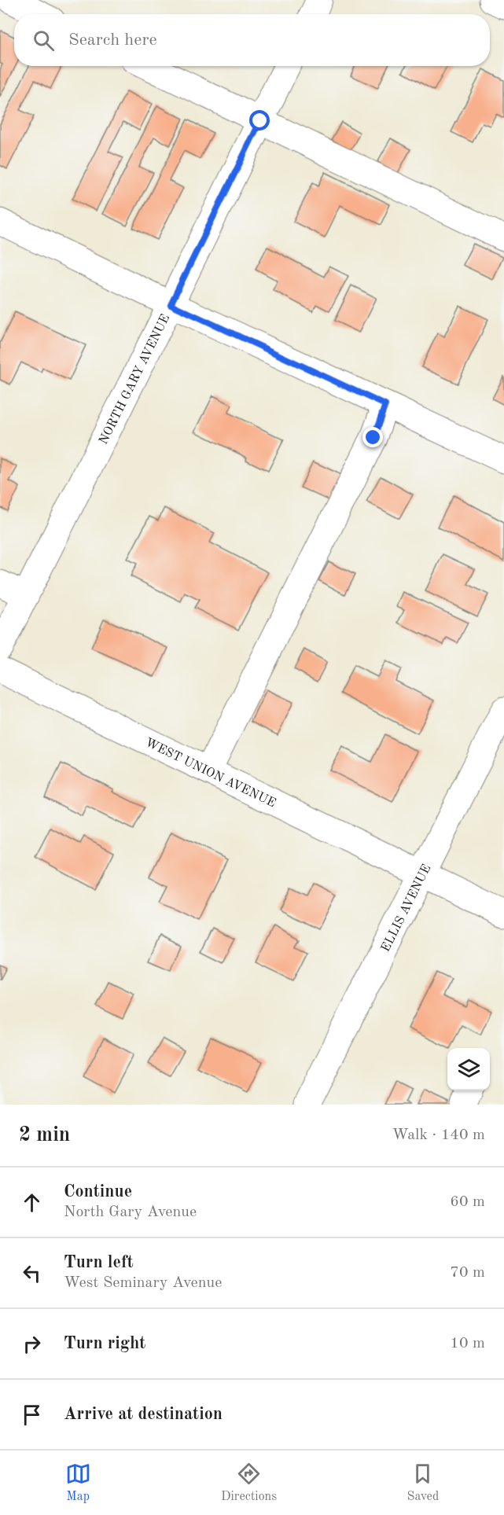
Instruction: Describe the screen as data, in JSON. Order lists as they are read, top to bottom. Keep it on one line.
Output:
{"streets":{"street":["NORTH GARY AVENUE","WEST UNION AVENUE","ELLIS AVENUE"]},"crossings":[["WEST UNION AVENUE","ELLIS AVENUE"]],"page":{"search":"Search here","heading":["2 min","Walk · 140 m"],"list":[["Continue","North Gary Avenue","60 m"],["Turn left","West Seminary Avenue","70 m"],["Turn right","10 m"],"Arrive at destination"],"nav":["Map","Directions","Saved"]}}
